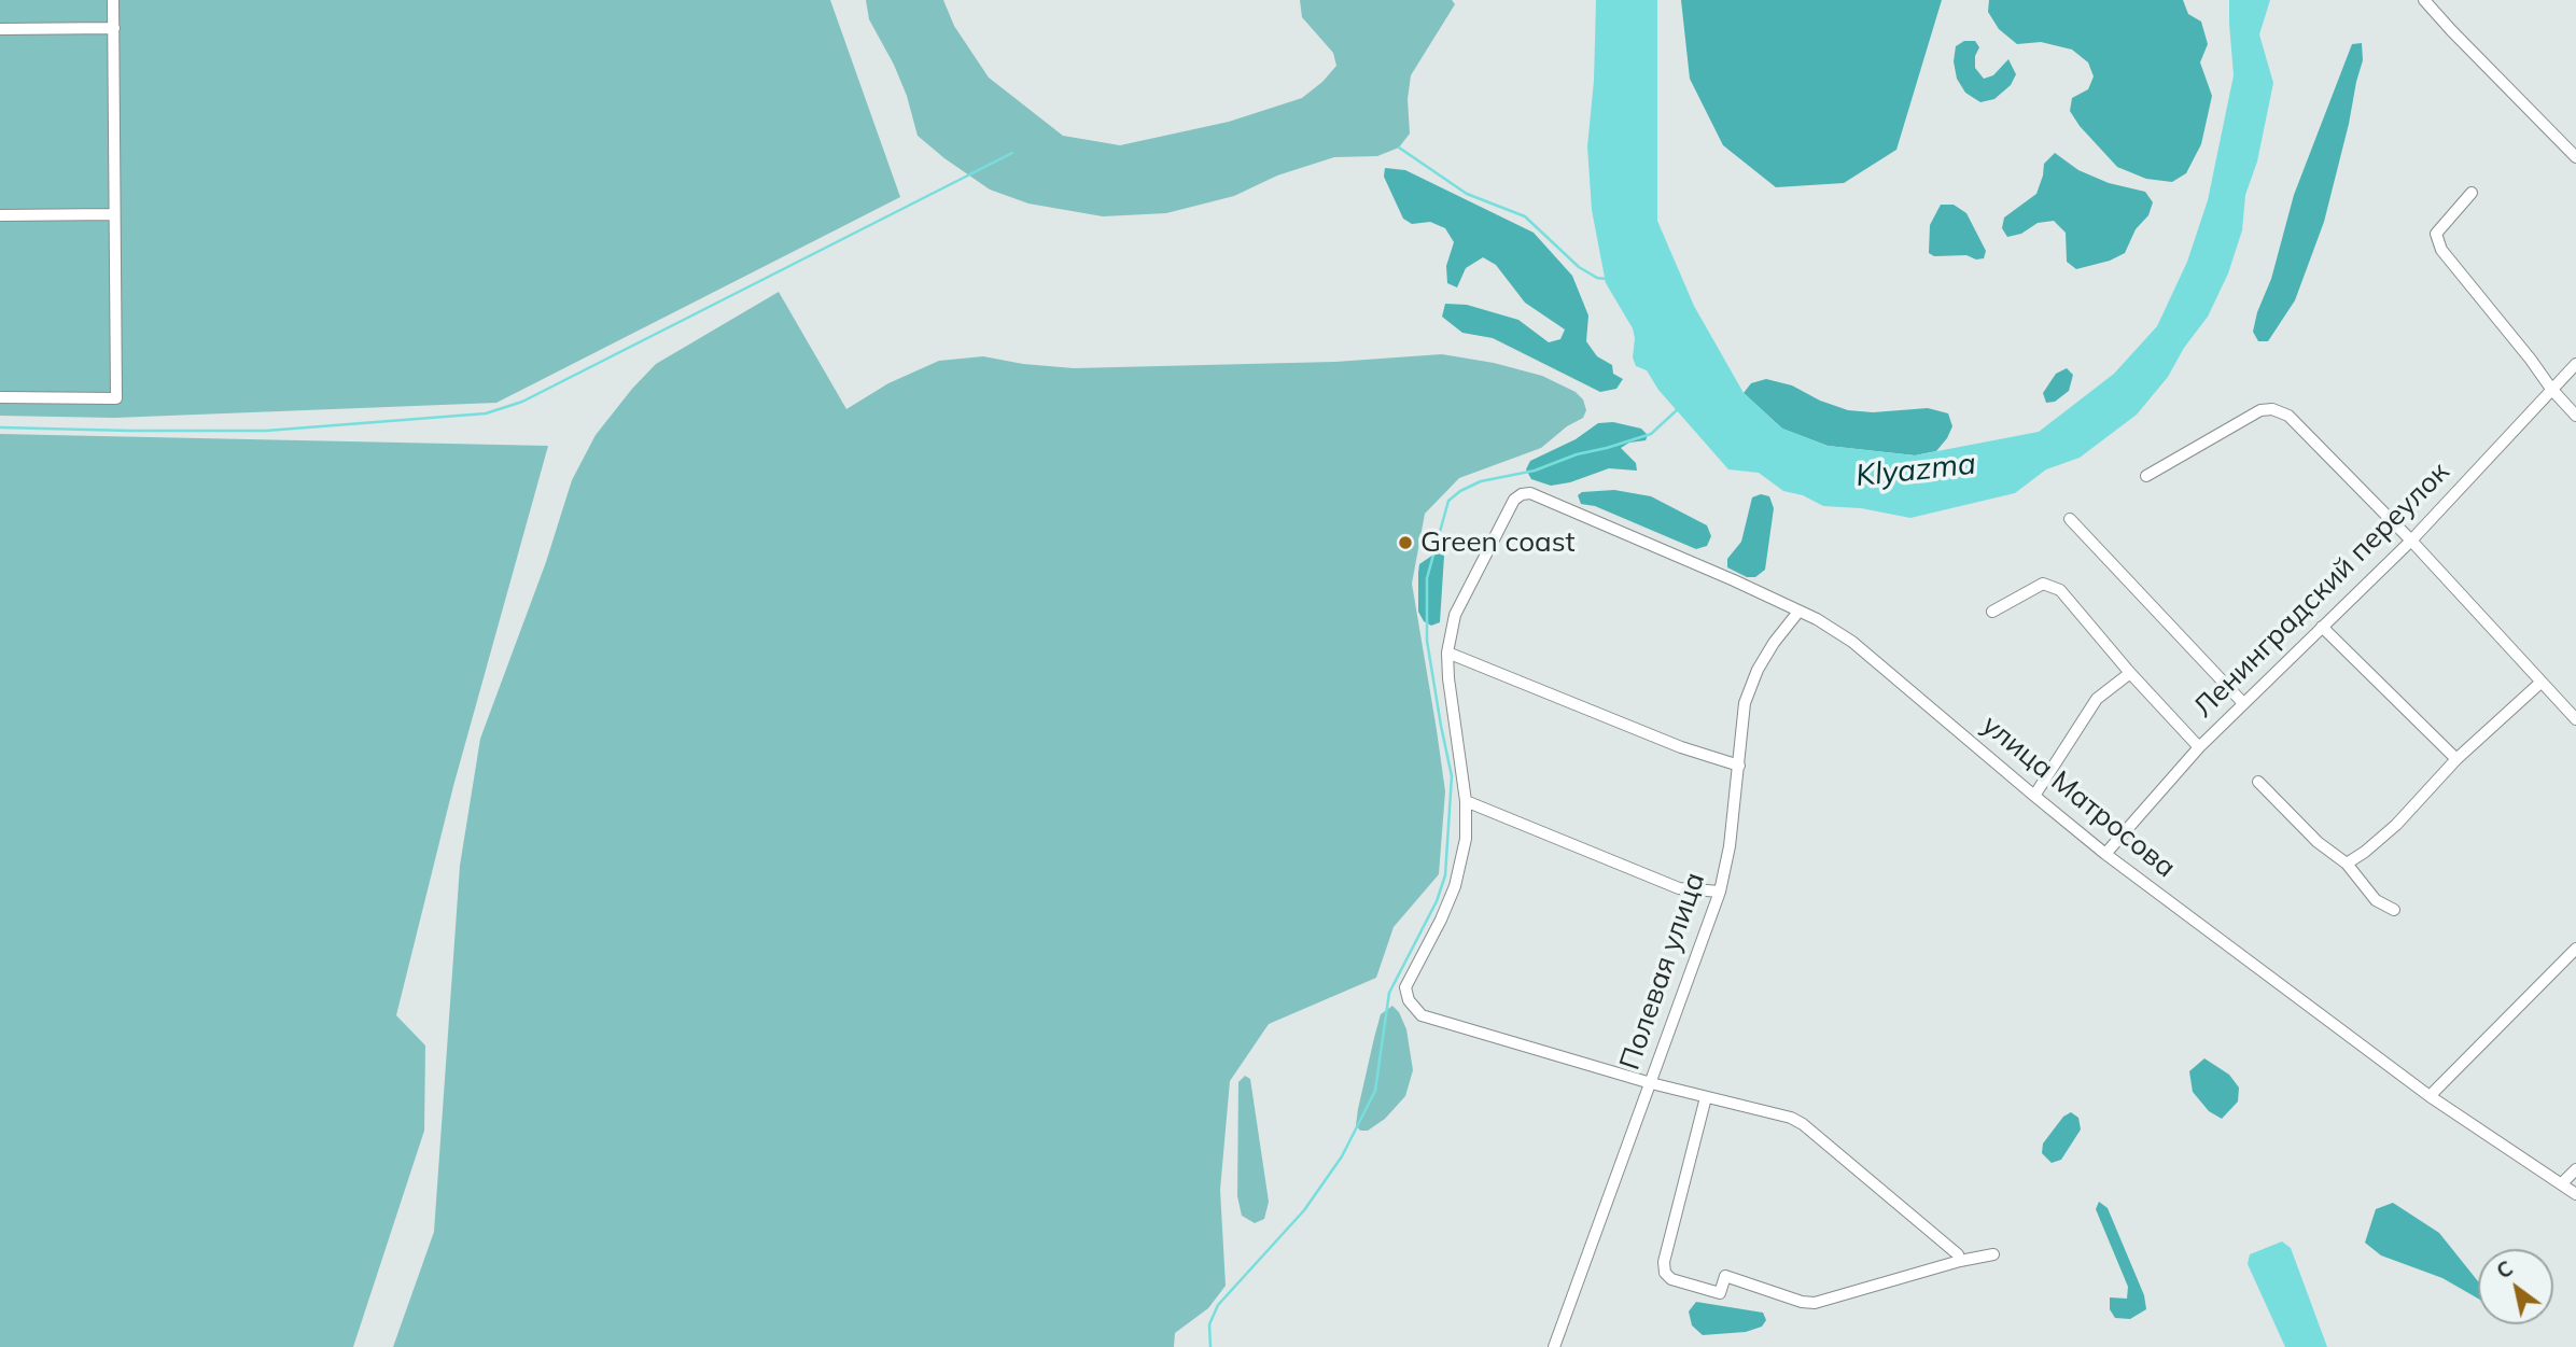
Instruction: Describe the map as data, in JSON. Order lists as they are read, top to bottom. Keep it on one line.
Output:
{"streets":{"street":["Ленинградский переулок","улица Матросова","Полевая улица"]},"crossings":[["Ленинградский переулок","улица Матросова"],["улица Матросова","Полевая улица"]],"water":["Klyazma"],"places":["Green coast"],"north":"top left"}
